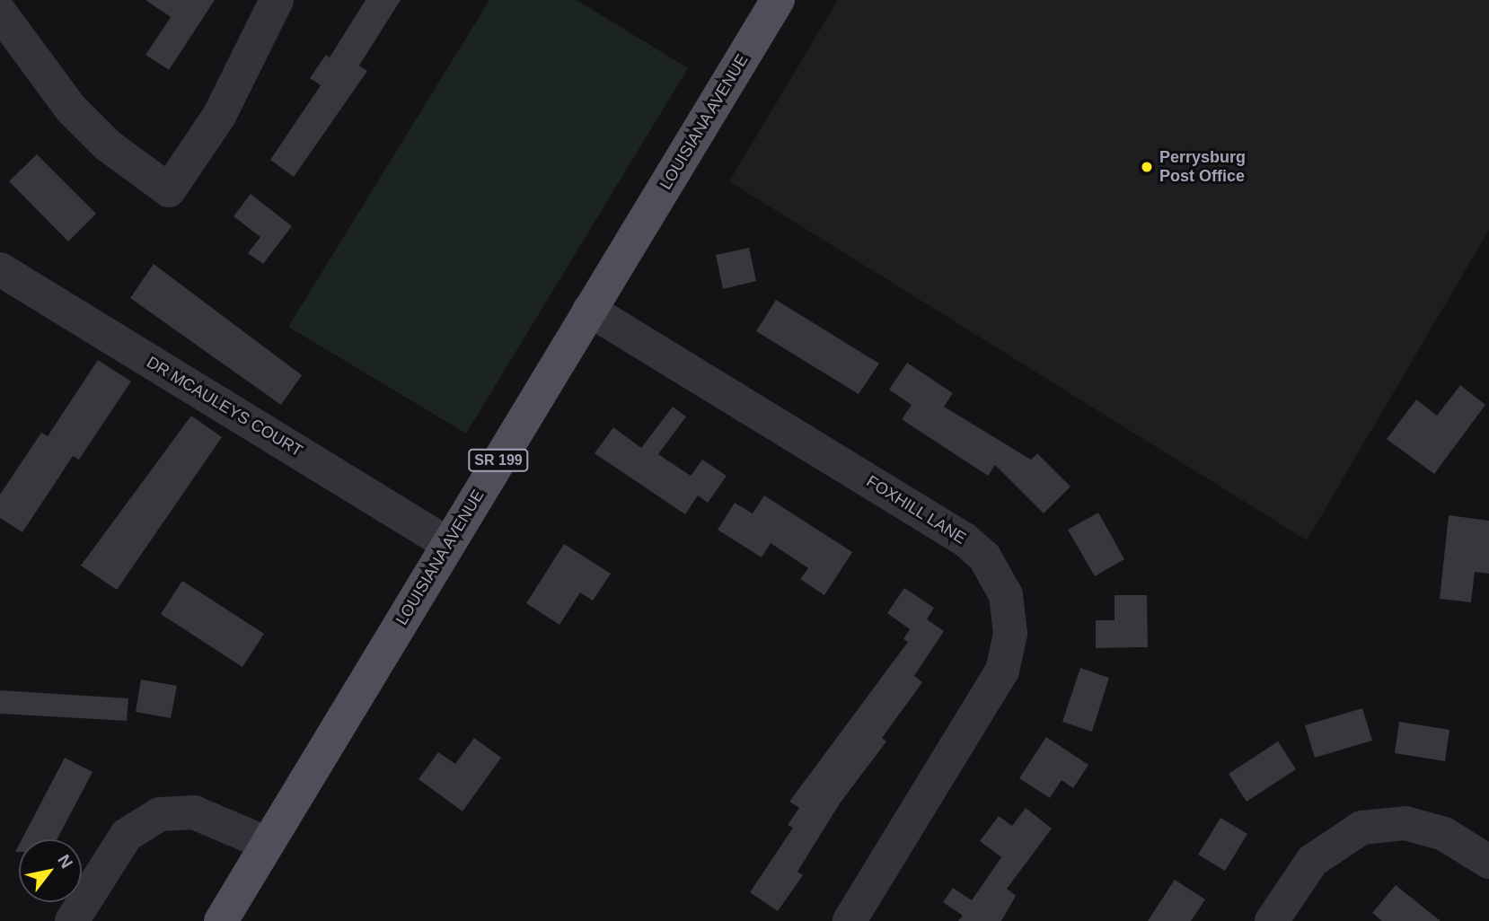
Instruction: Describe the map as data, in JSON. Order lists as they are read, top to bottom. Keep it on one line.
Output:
{"streets":{"main road":["LOUISIANA AVENUE","SR 199"],"street":["DR MCAULEYS COURT","FOXHILL LANE"]},"crossings":[["LOUISIANA AVENUE","DR MCAULEYS COURT"],["LOUISIANA AVENUE","FOXHILL LANE"]],"places":["Perrysburg Post Office"],"north":"top right"}
